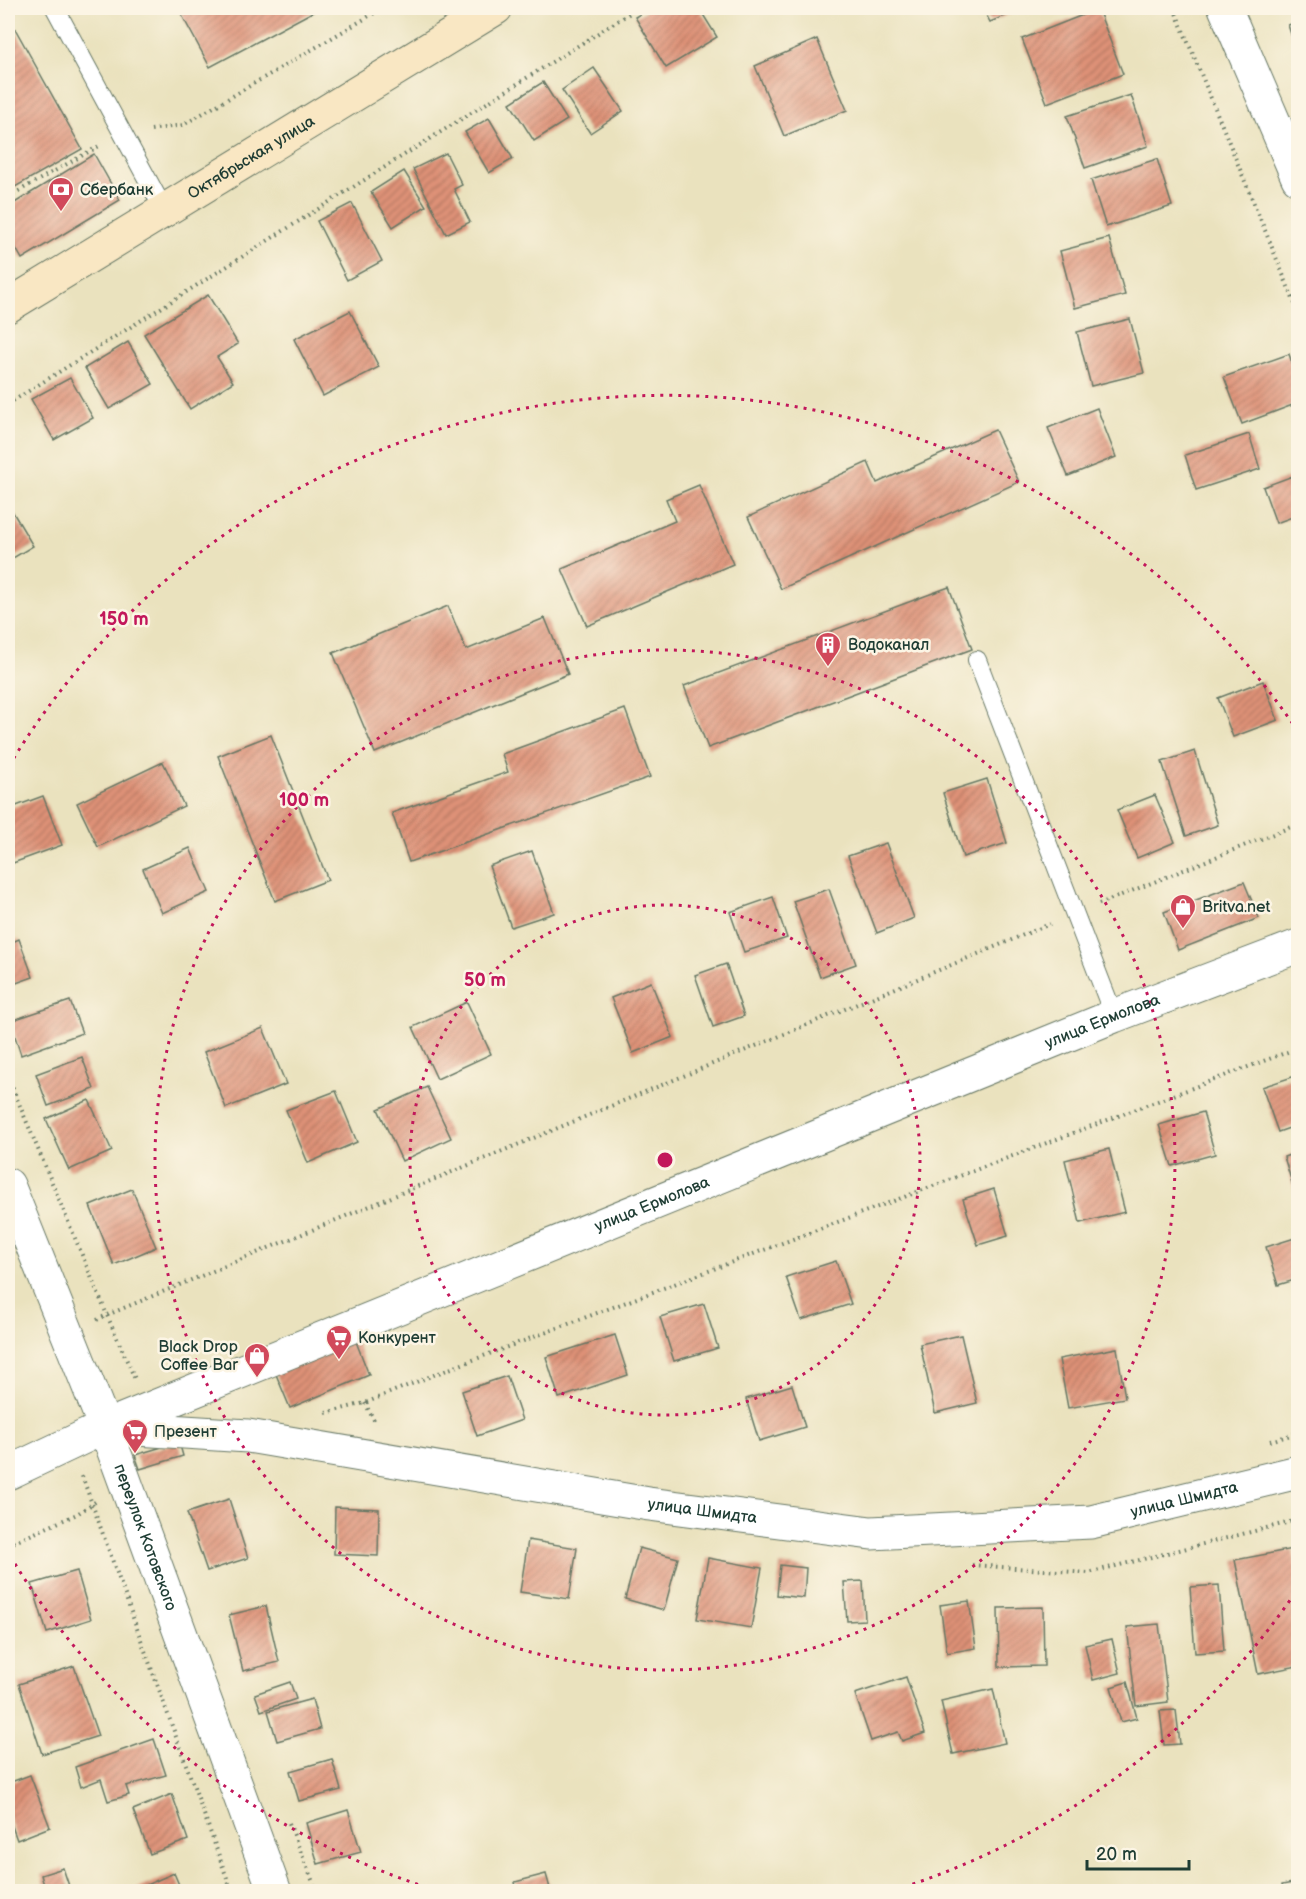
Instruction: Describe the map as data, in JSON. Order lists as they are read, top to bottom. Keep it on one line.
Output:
{"streets":{"main road":["Октябрьская улица"],"street":["улица Ермолова","улица Шмидта","переулок Котовского"]},"crossings":[["улица Ермолова","улица Шмидта"],["улица Ермолова","переулок Котовского"],["улица Шмидта","переулок Котовского"]],"places":{"bank":["Сбербанк"],"building":["Водоканал"],"shop":["Britva.net","Black Drop Coffee Bar"],"supermarket":["Конкурент","Презент"]},"scale_bar":"20 m","rings":["150 m","100 m","50 m"]}
